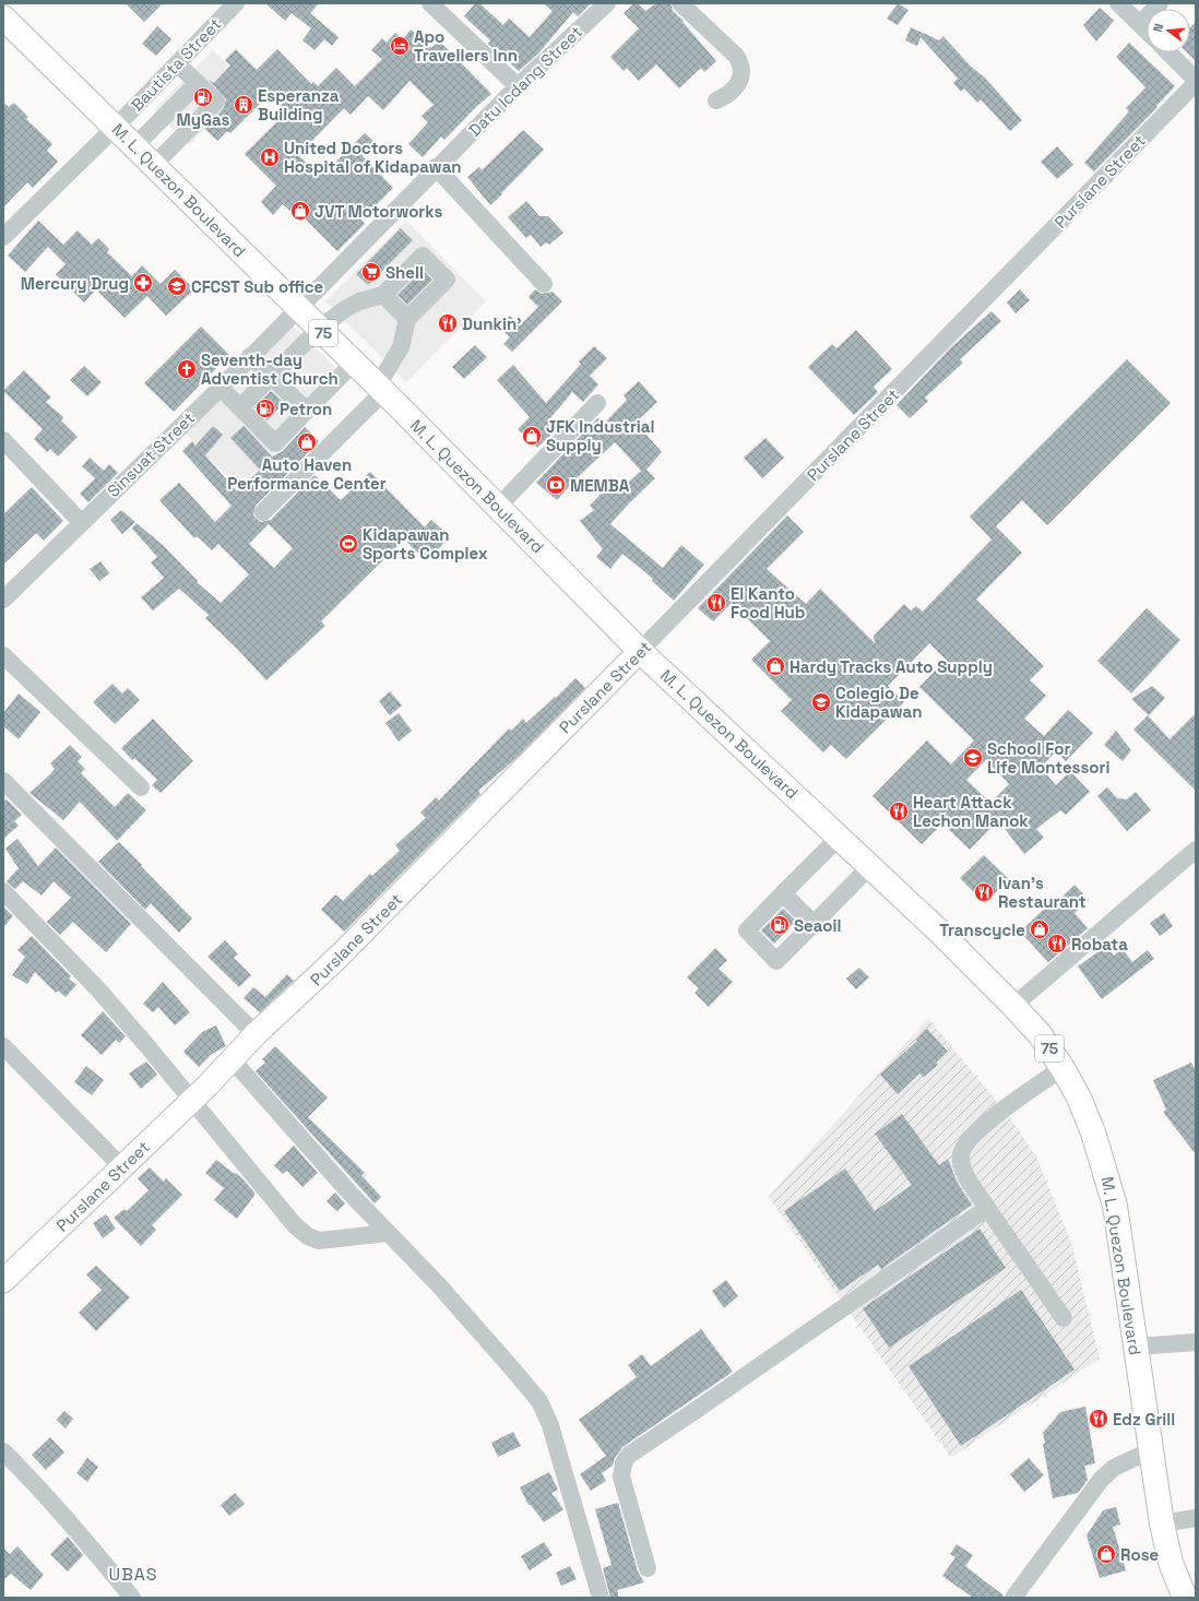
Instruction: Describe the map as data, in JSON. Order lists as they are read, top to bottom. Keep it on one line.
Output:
{"streets":{"highway":["M. L. Quezon Boulevard","75"],"main road":["Purslane Street"],"street":["Bautista Street","Datu Icdang Street","Sinsuat Street"]},"crossings":[["Bautista Street","M. L. Quezon Boulevard"],["Datu Icdang Street","M. L. Quezon Boulevard"],["Datu Icdang Street","Sinsuat Street"],["Purslane Street","M. L. Quezon Boulevard"],["M. L. Quezon Boulevard","Sinsuat Street"]],"districts":["UBAS"],"places":{"hotel":["Apo Travellers Inn"],"fuel station":["MyGas","Petron","Seaoil"],"building":["Esperanza Building"],"hospital":["United Doctors Hospital of Kidapawan"],"shop":["JVT Motorworks","JFK Industrial Supply","Auto Haven Performance Center","Hardy Tracks Auto Supply","Transcycle","Rose"],"supermarket":["Shell"],"pharmacy":["Mercury Drug"],"school or university":["CFCST Sub office","Colegio De Kidapawan","School For Life Montessori"],"restaurant":["Dunkin'","El Kanto Food Hub","Heart Attack Lechon Manok","Ivan's Restaurant","Robata","Edz Grill"],"church":["Seventh-day Adventist Church"],"bank":["MEMBA"],"sports":["Kidapawan Sports Complex"]},"north":"left"}
